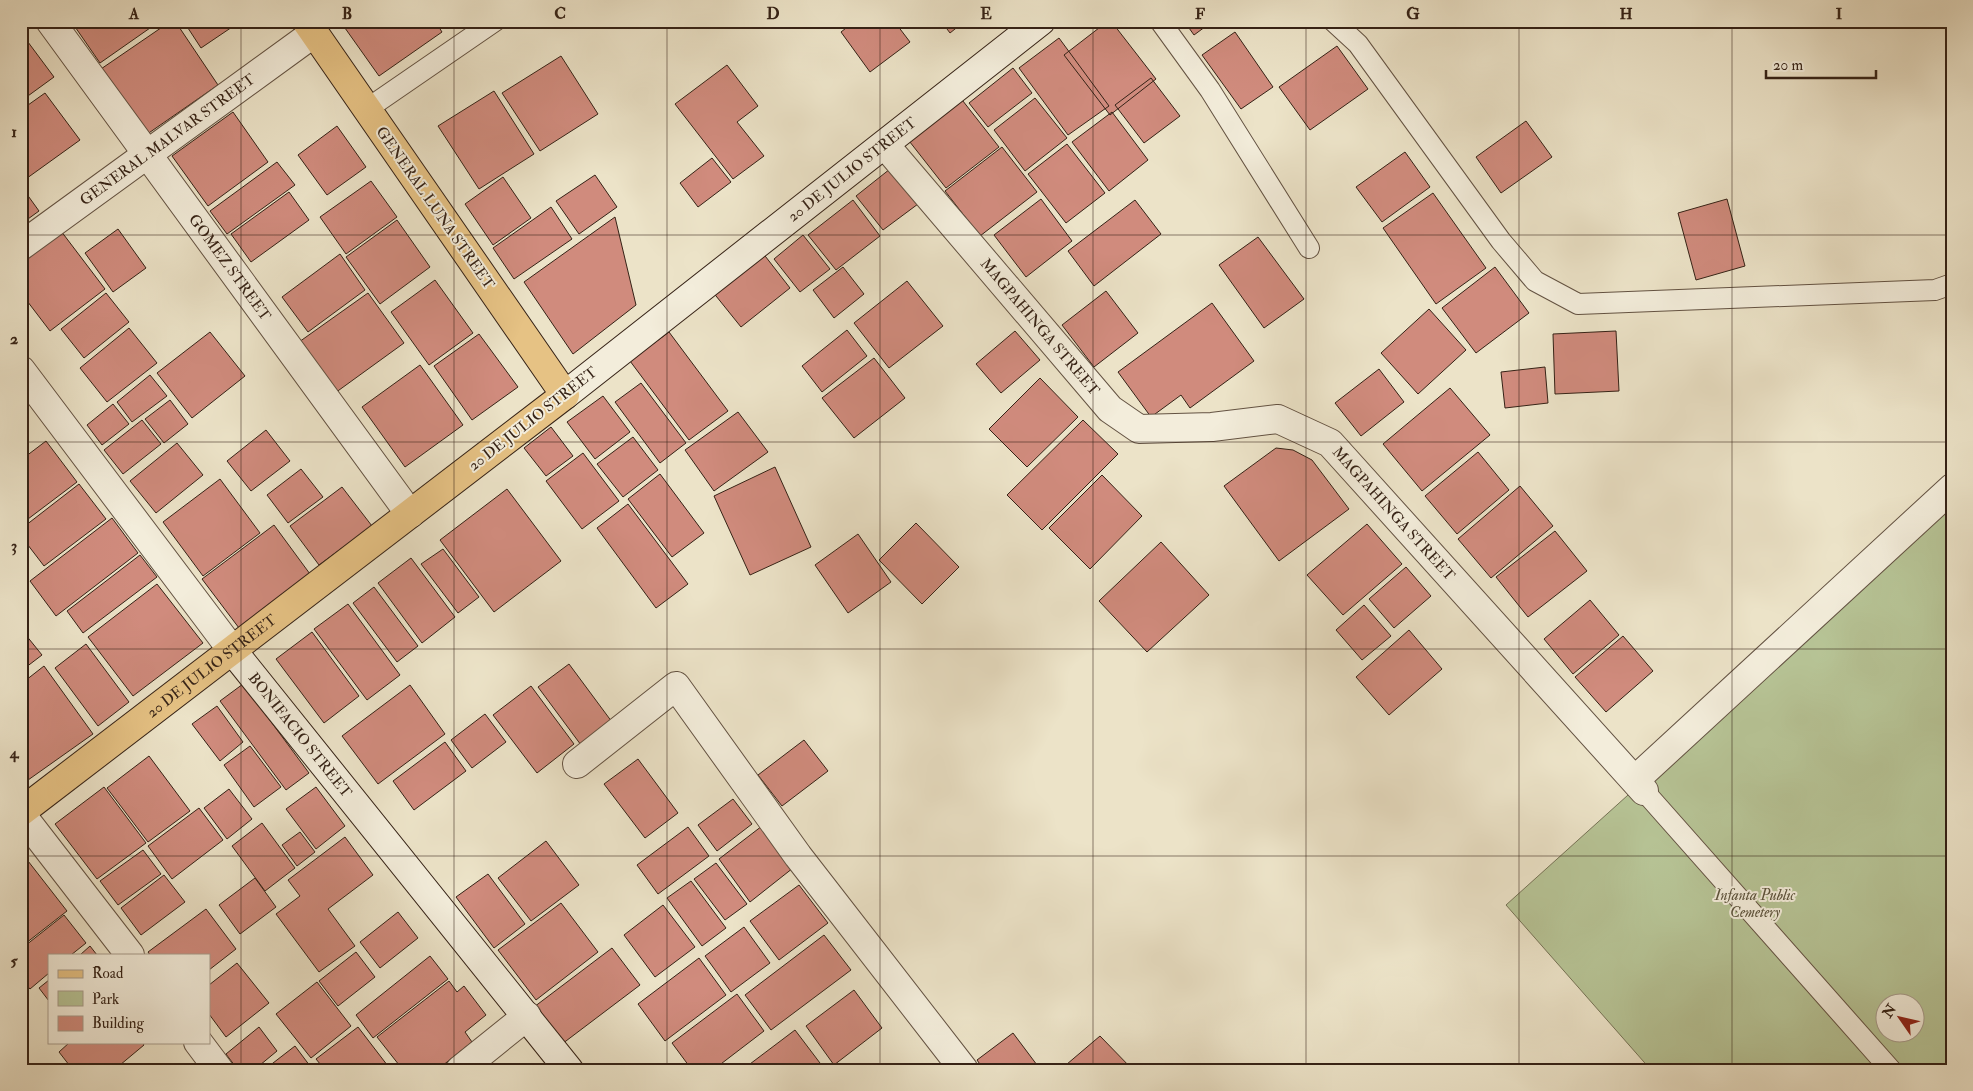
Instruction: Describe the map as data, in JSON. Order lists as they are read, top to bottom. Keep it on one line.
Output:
{"streets":{"main road":["20 DE JULIO STREET","GENERAL LUNA STREET"],"street":["GENERAL MALVAR STREET","GOMEZ STREET","MAGPAHINGA STREET","BONIFACIO STREET"]},"crossings":[["GENERAL MALVAR STREET","GENERAL LUNA STREET"],["GENERAL MALVAR STREET","GOMEZ STREET"],["20 DE JULIO STREET","GENERAL LUNA STREET"],["20 DE JULIO STREET","GOMEZ STREET"],["20 DE JULIO STREET","MAGPAHINGA STREET"],["20 DE JULIO STREET","BONIFACIO STREET"]],"parks":["Infanta Public Cemetery"],"legend":["Road","Park","Building"],"scale_bar":"20 m","north":"top left","grid":{"columns":["A","B","C","D","E","F","G","H","I"],"rows":["1","2","3","4","5"]}}
